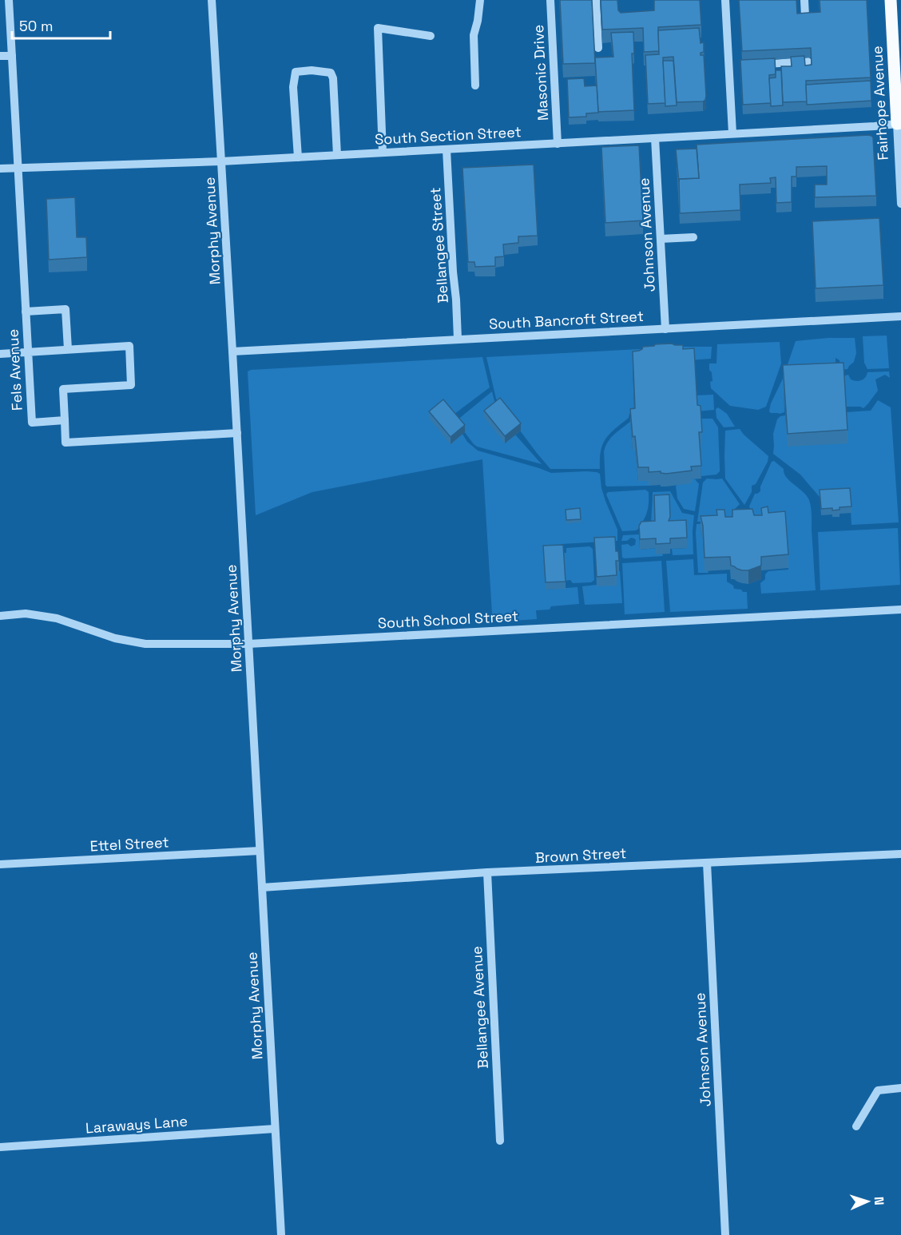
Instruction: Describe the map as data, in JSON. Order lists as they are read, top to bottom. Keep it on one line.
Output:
{"streets":{"main road":["Fairhope Avenue"],"street":["Masonic Drive","South Section Street","Morphy Avenue","Johnson Avenue","Bellangee Street","South Bancroft Street","Fels Avenue","South School Street","Ettel Street","Brown Street","Bellangee Avenue","Laraways Lane"]},"crossings":[["Masonic Drive","South Section Street"],["Fairhope Avenue","South Section Street"],["South Section Street","Morphy Avenue"],["South Section Street","Johnson Avenue"],["South Section Street","Bellangee Street"],["South Section Street","Fels Avenue"],["Morphy Avenue","South Bancroft Street"],["Morphy Avenue","South School Street"],["Morphy Avenue","Ettel Street"],["Morphy Avenue","Brown Street"],["Morphy Avenue","Laraways Lane"],["Johnson Avenue","South Bancroft Street"],["Johnson Avenue","Brown Street"],["Bellangee Street","South Bancroft Street"],["Brown Street","Bellangee Avenue"]],"scale_bar":"50 m","north":"right"}
